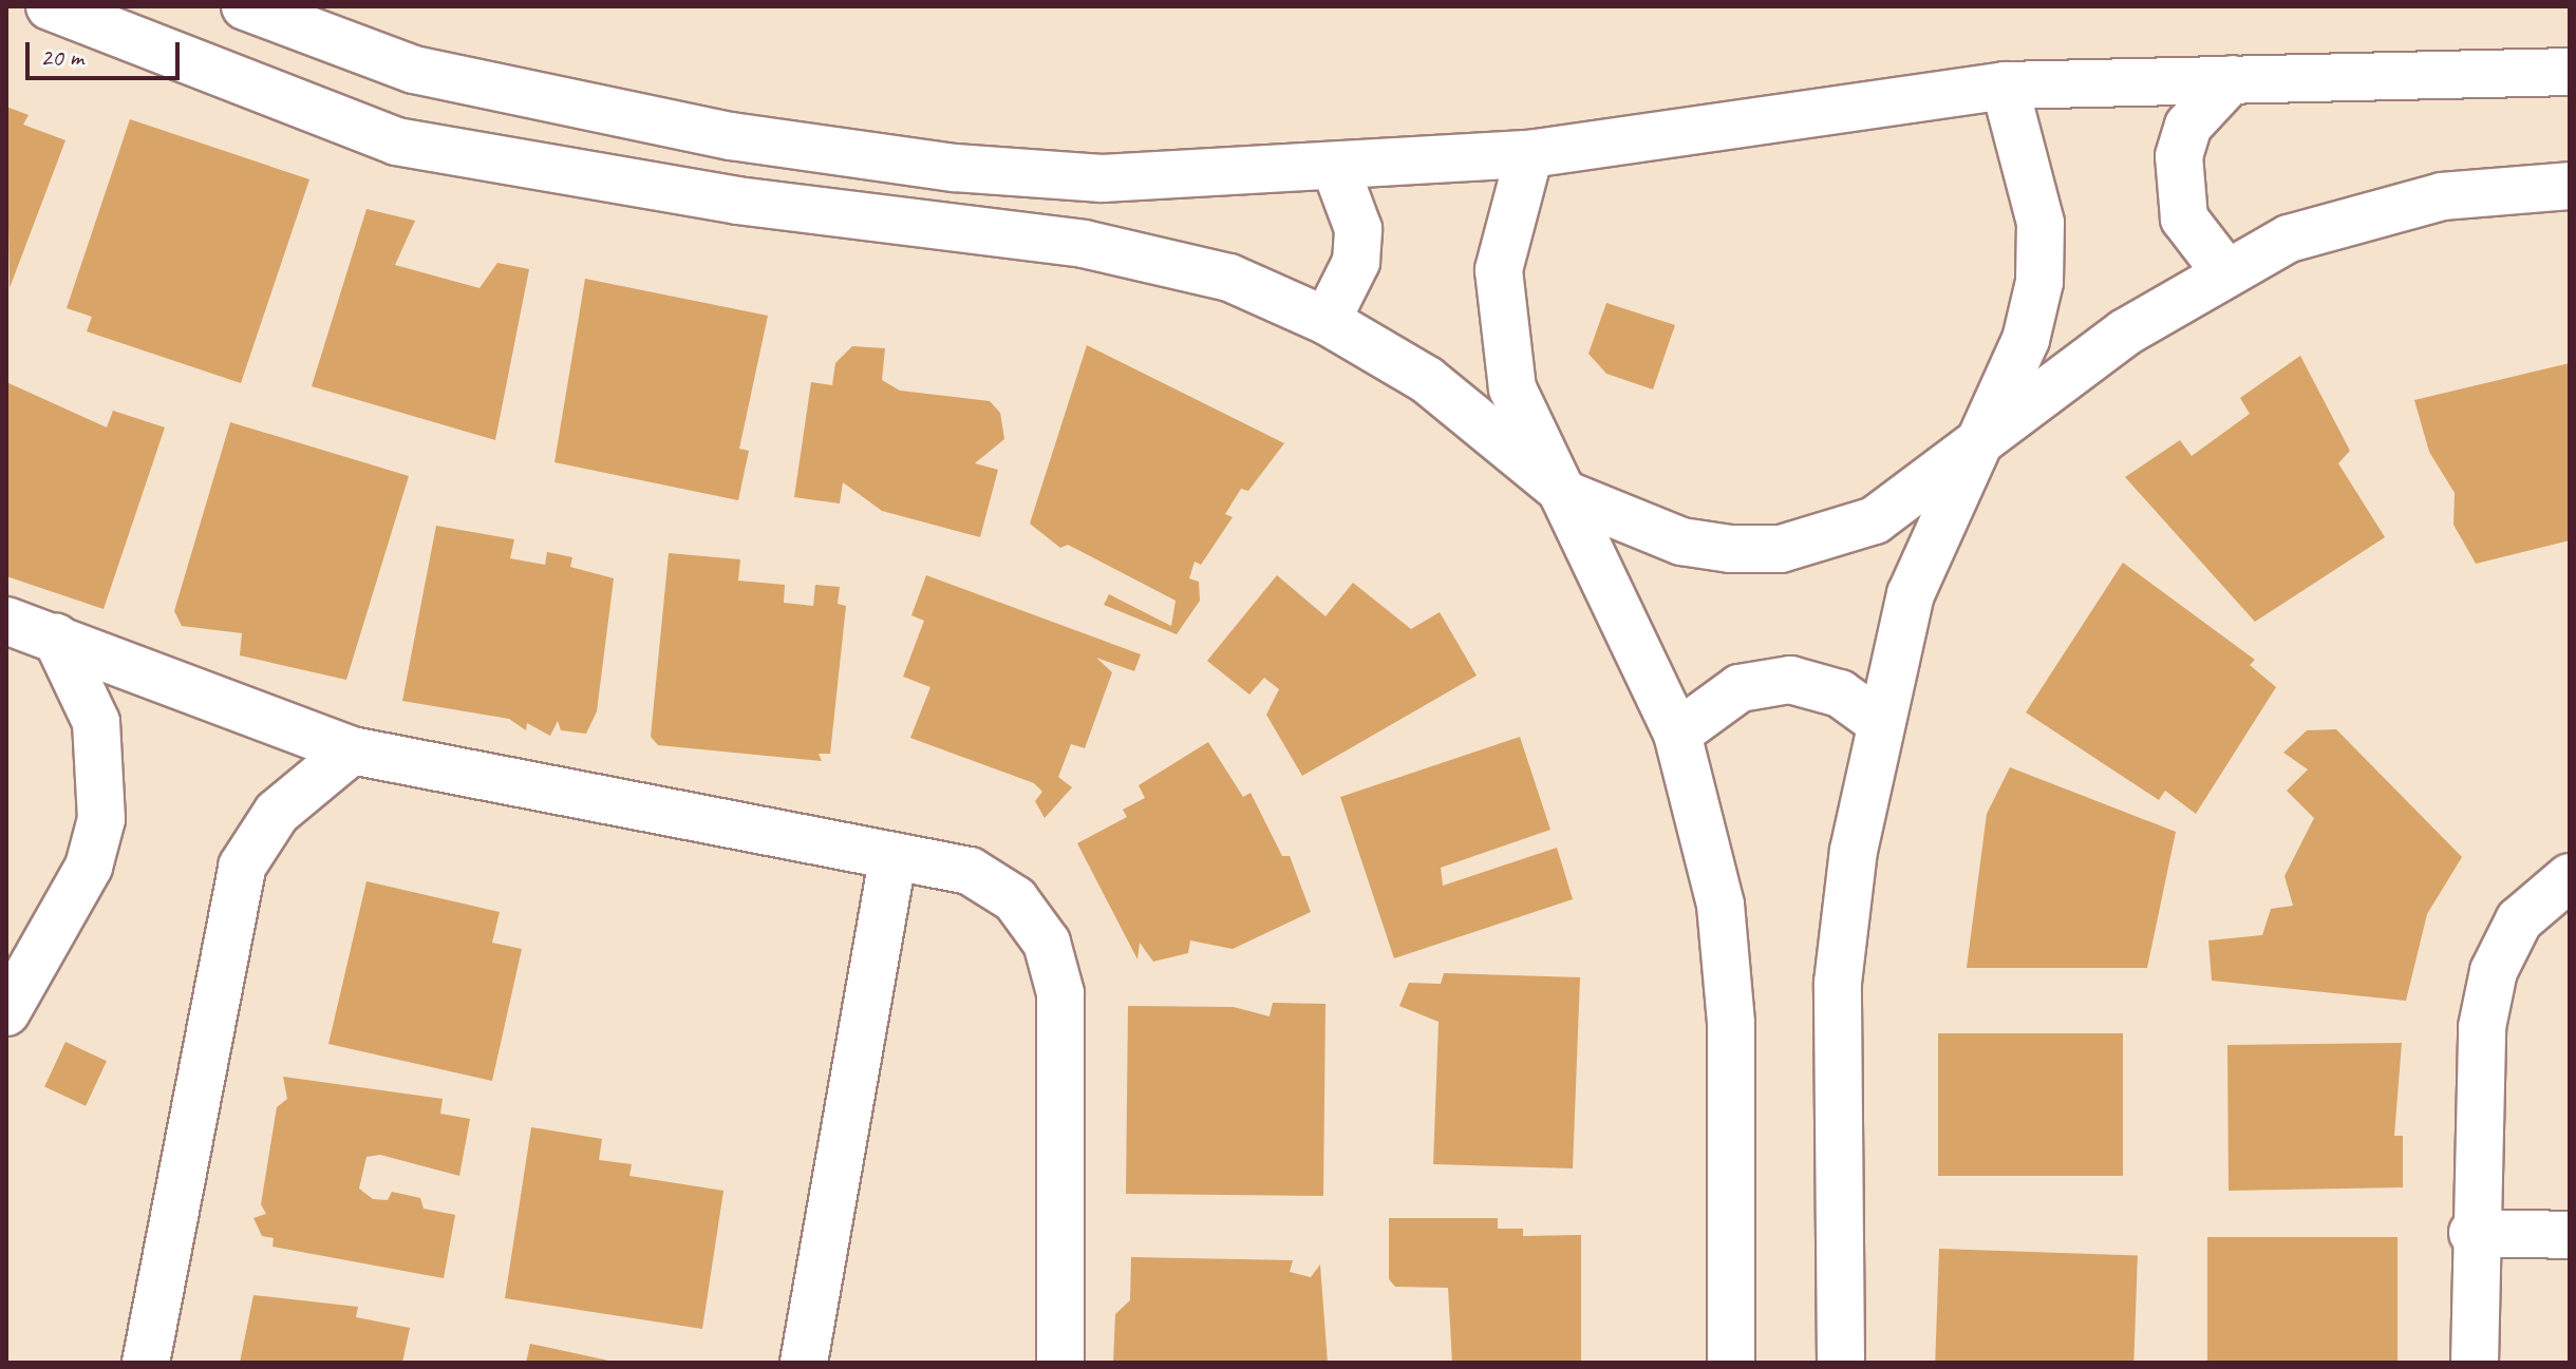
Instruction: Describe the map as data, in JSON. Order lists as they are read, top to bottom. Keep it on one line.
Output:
{"scale_bar":"20 m"}
